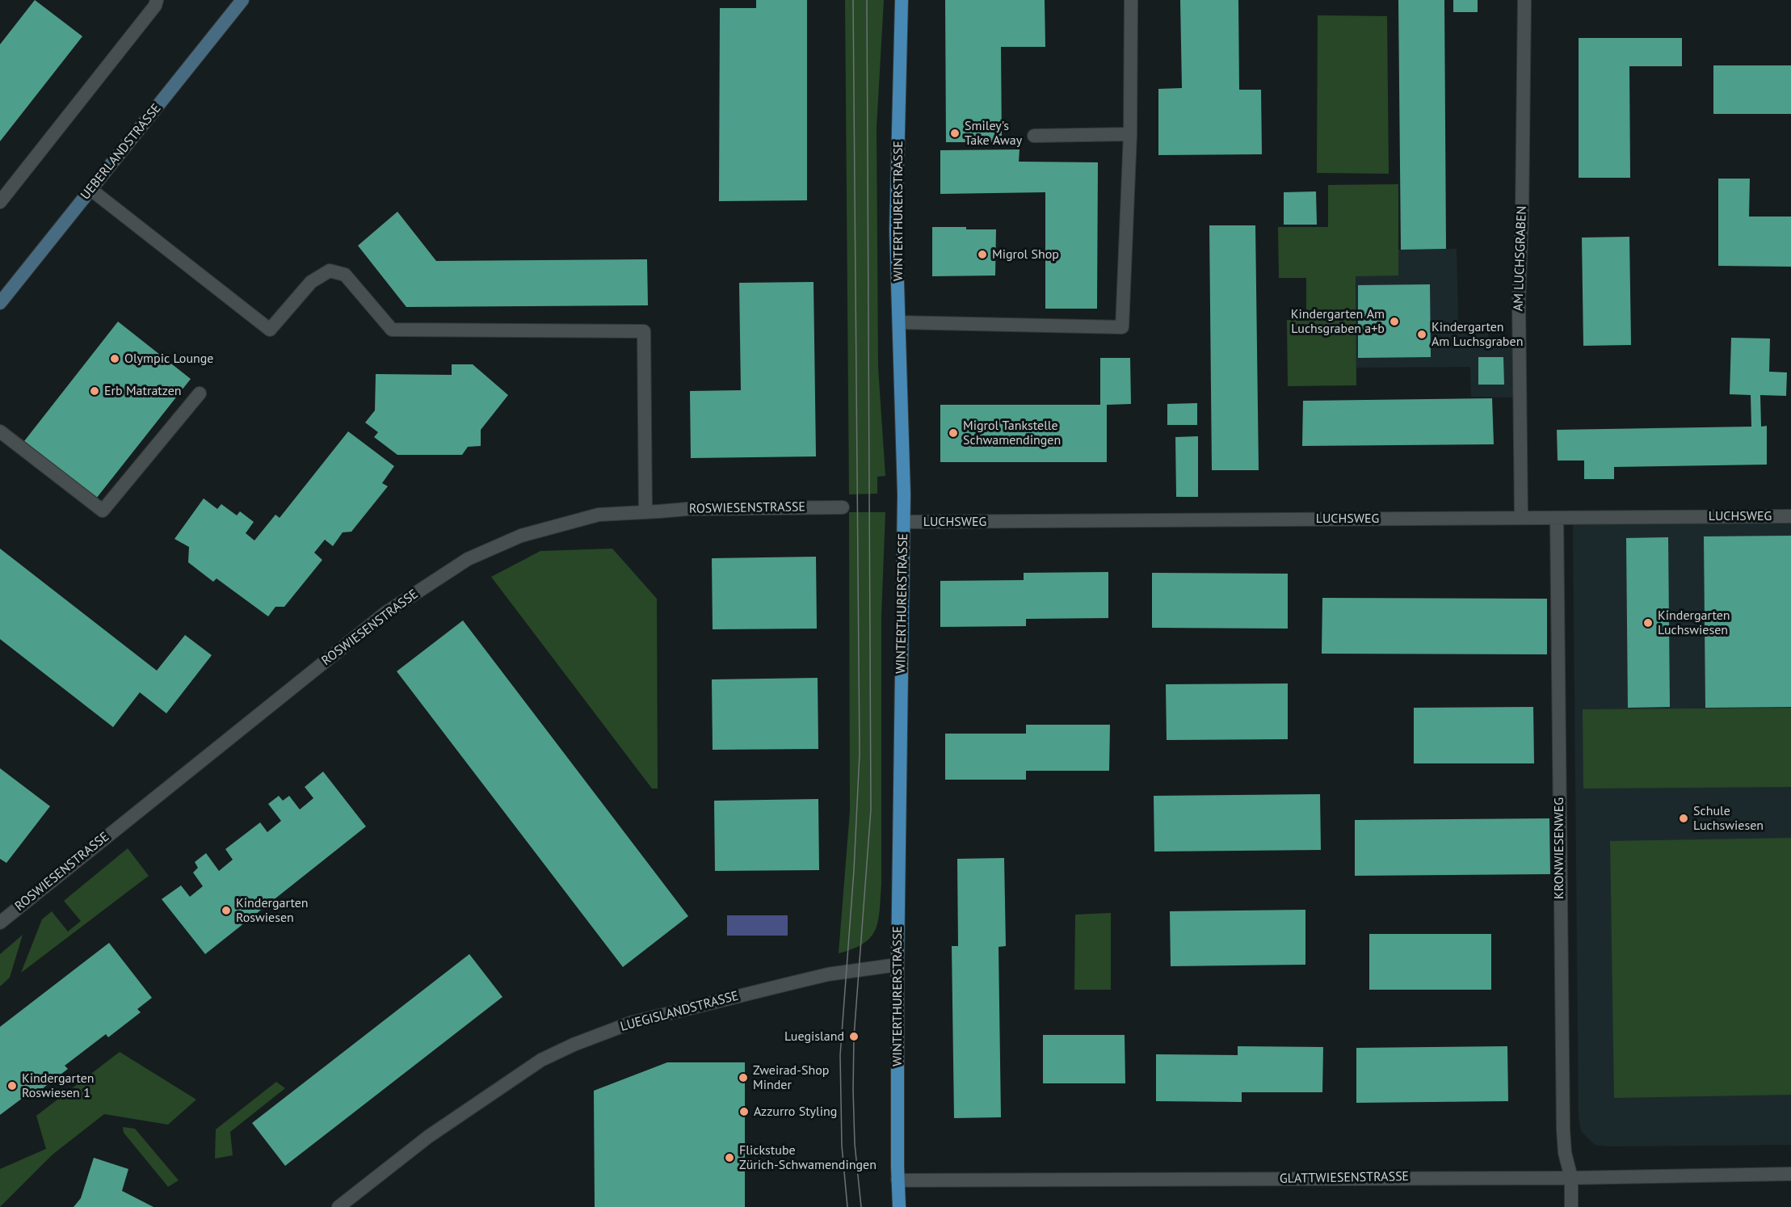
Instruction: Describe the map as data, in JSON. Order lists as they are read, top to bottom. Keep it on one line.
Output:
{"streets":{"main road":["UEBERLANDSTRASSE","WINTERTHURERSTRASSE"],"street":["AM LUCHSGRABEN","ROSWIESENSTRASSE","LUCHSWEG","KRONWIESENWEG","LUEGISLANDSTRASSE","GLATTWIESENSTRASSE"]},"crossings":[["WINTERTHURERSTRASSE","LUCHSWEG"],["WINTERTHURERSTRASSE","LUEGISLANDSTRASSE"],["WINTERTHURERSTRASSE","GLATTWIESENSTRASSE"],["AM LUCHSGRABEN","LUCHSWEG"],["LUCHSWEG","KRONWIESENWEG"],["KRONWIESENWEG","GLATTWIESENSTRASSE"]],"places":["Smiley's Take Away","Migrol Shop","Kindergarten Am Luchsgraben a+b","Kindergarten Am Luchsgraben","Olympic Lounge","Erb Matratzen","Migrol Tankstelle Schwamendingen","Kindergarten Luchswiesen","Schule Luchswiesen","Kindergarten Roswiesen","Luegisland","Zweirad-Shop Minder","Kindergarten Roswiesen 1","Azzurro Styling","Flickstube Zürich-Schwamendingen"]}
